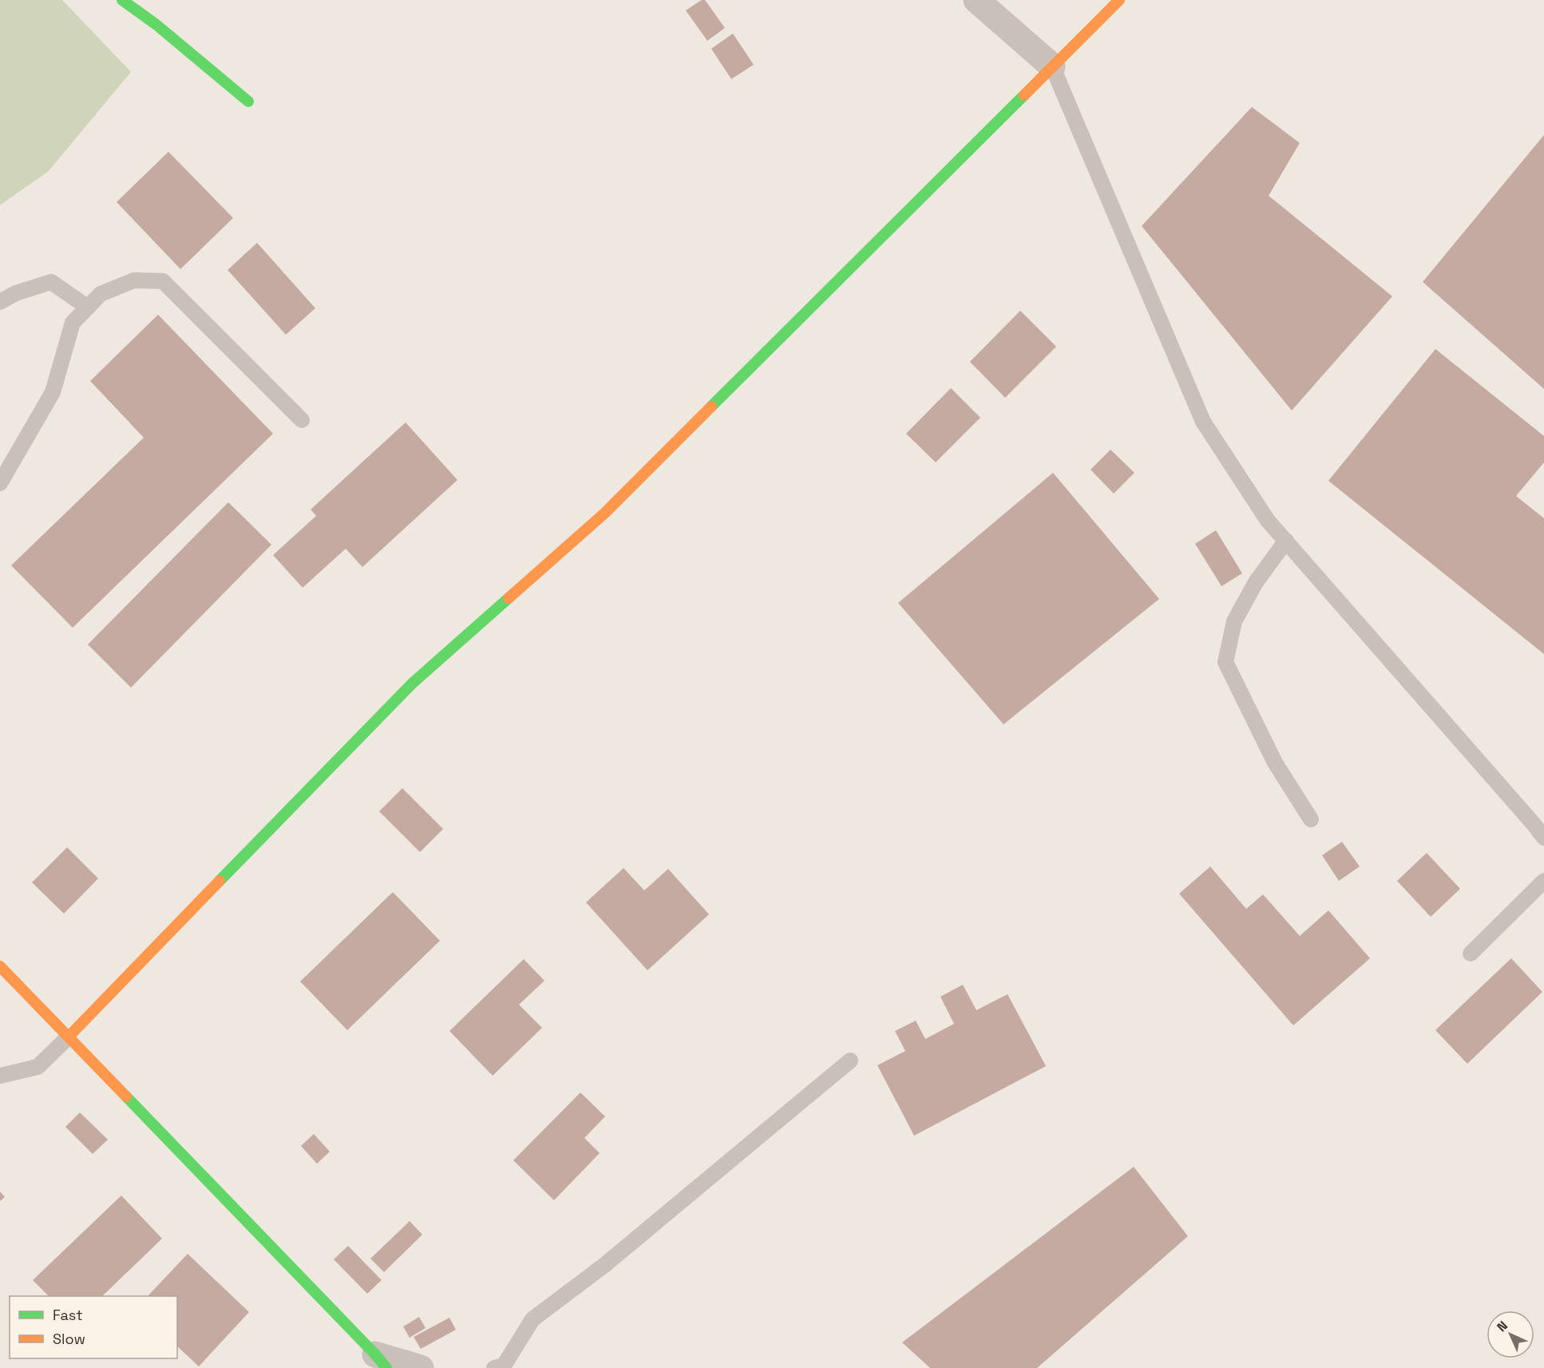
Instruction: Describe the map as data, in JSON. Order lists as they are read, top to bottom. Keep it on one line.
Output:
{"legend":["Fast","Slow"],"north":"top left"}
